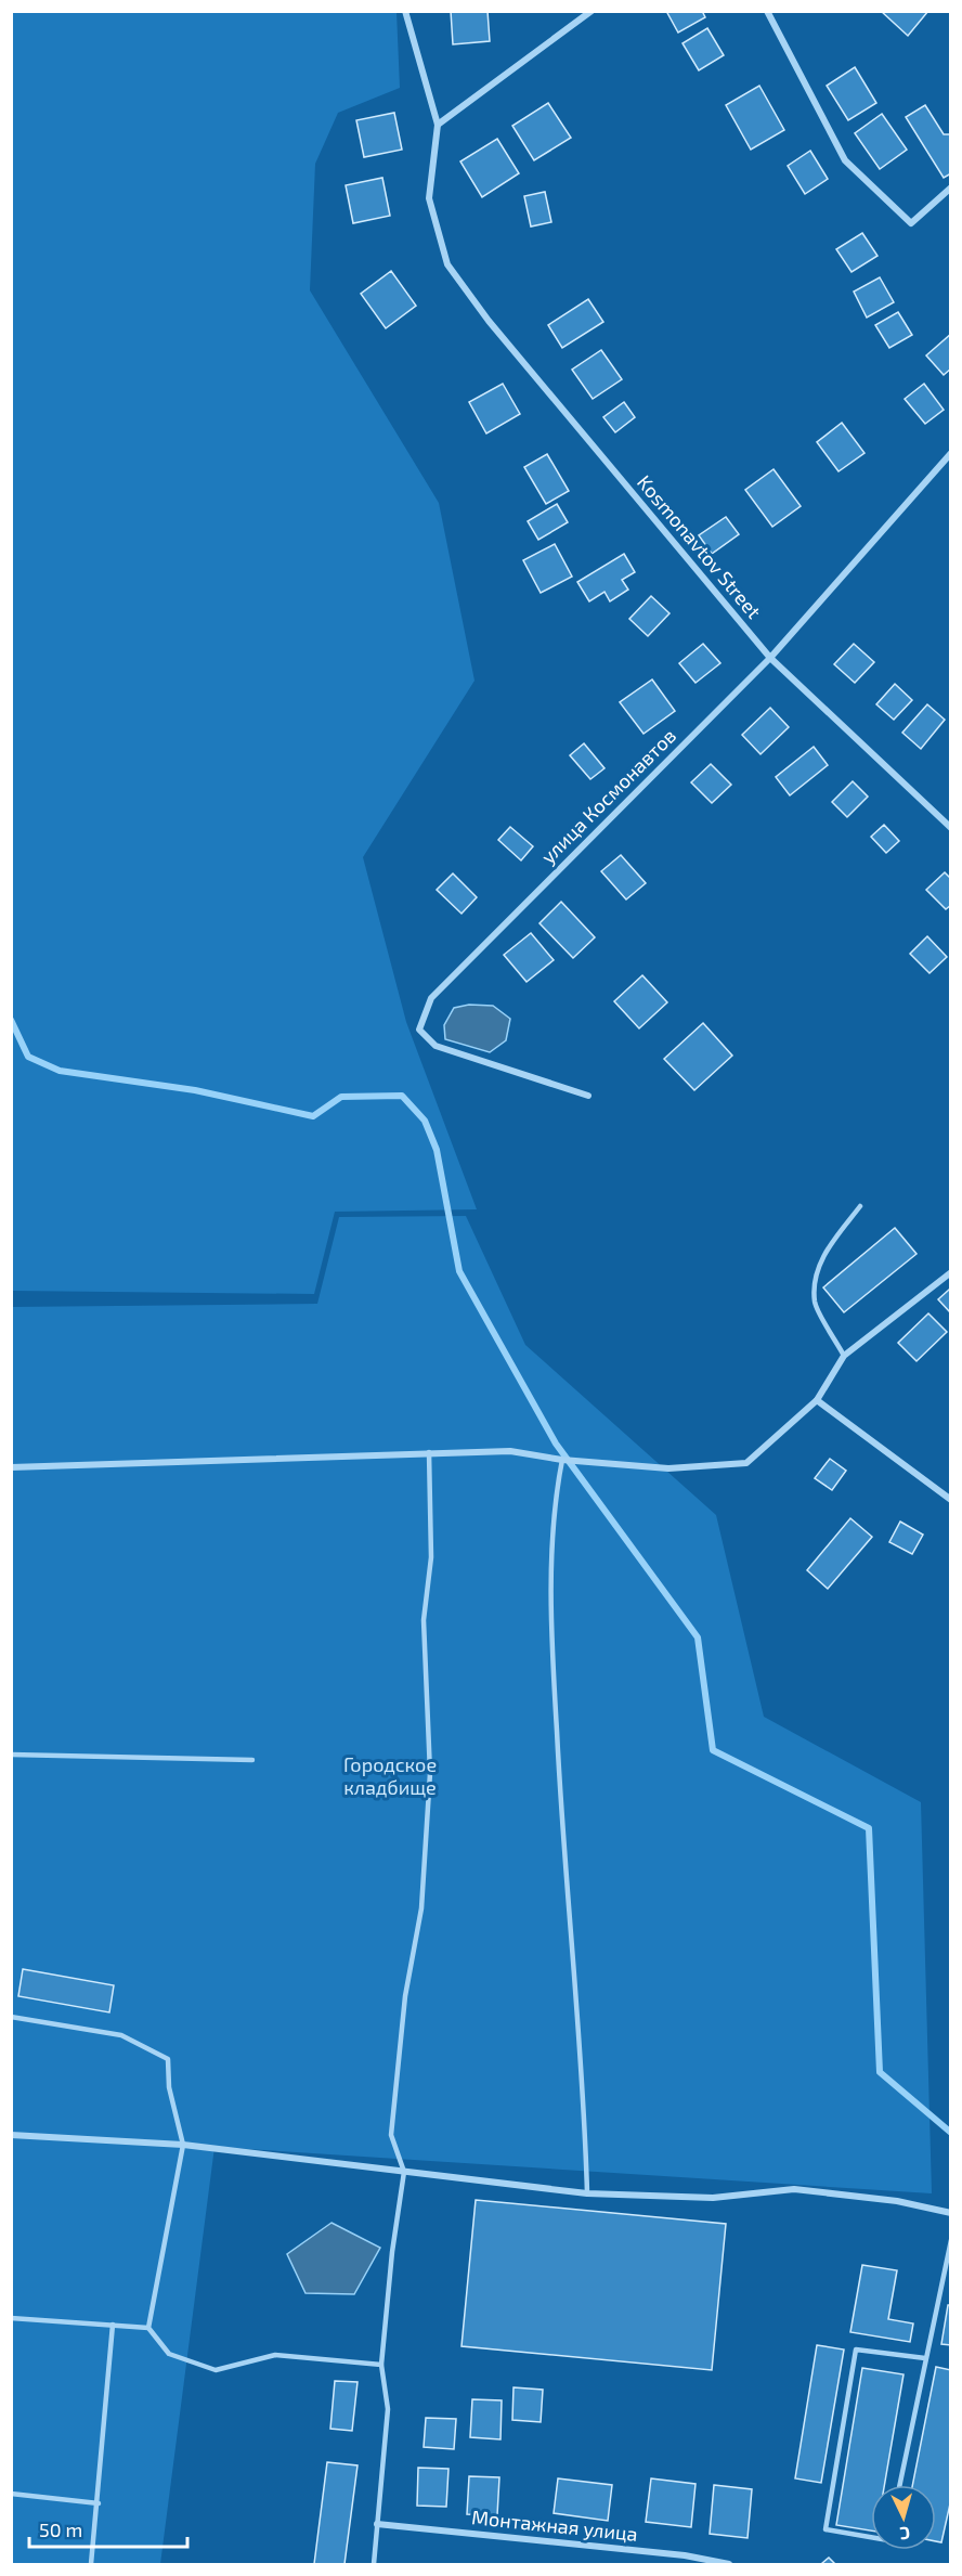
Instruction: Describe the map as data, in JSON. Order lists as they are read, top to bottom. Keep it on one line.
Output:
{"streets":{"street":["Kosmonavtov Street","улица Космонавтов","Монтажная улица"]},"crossings":[["Kosmonavtov Street","улица Космонавтов"]],"parks":["Городское кладбище"],"scale_bar":"50 m","north":"bottom"}
